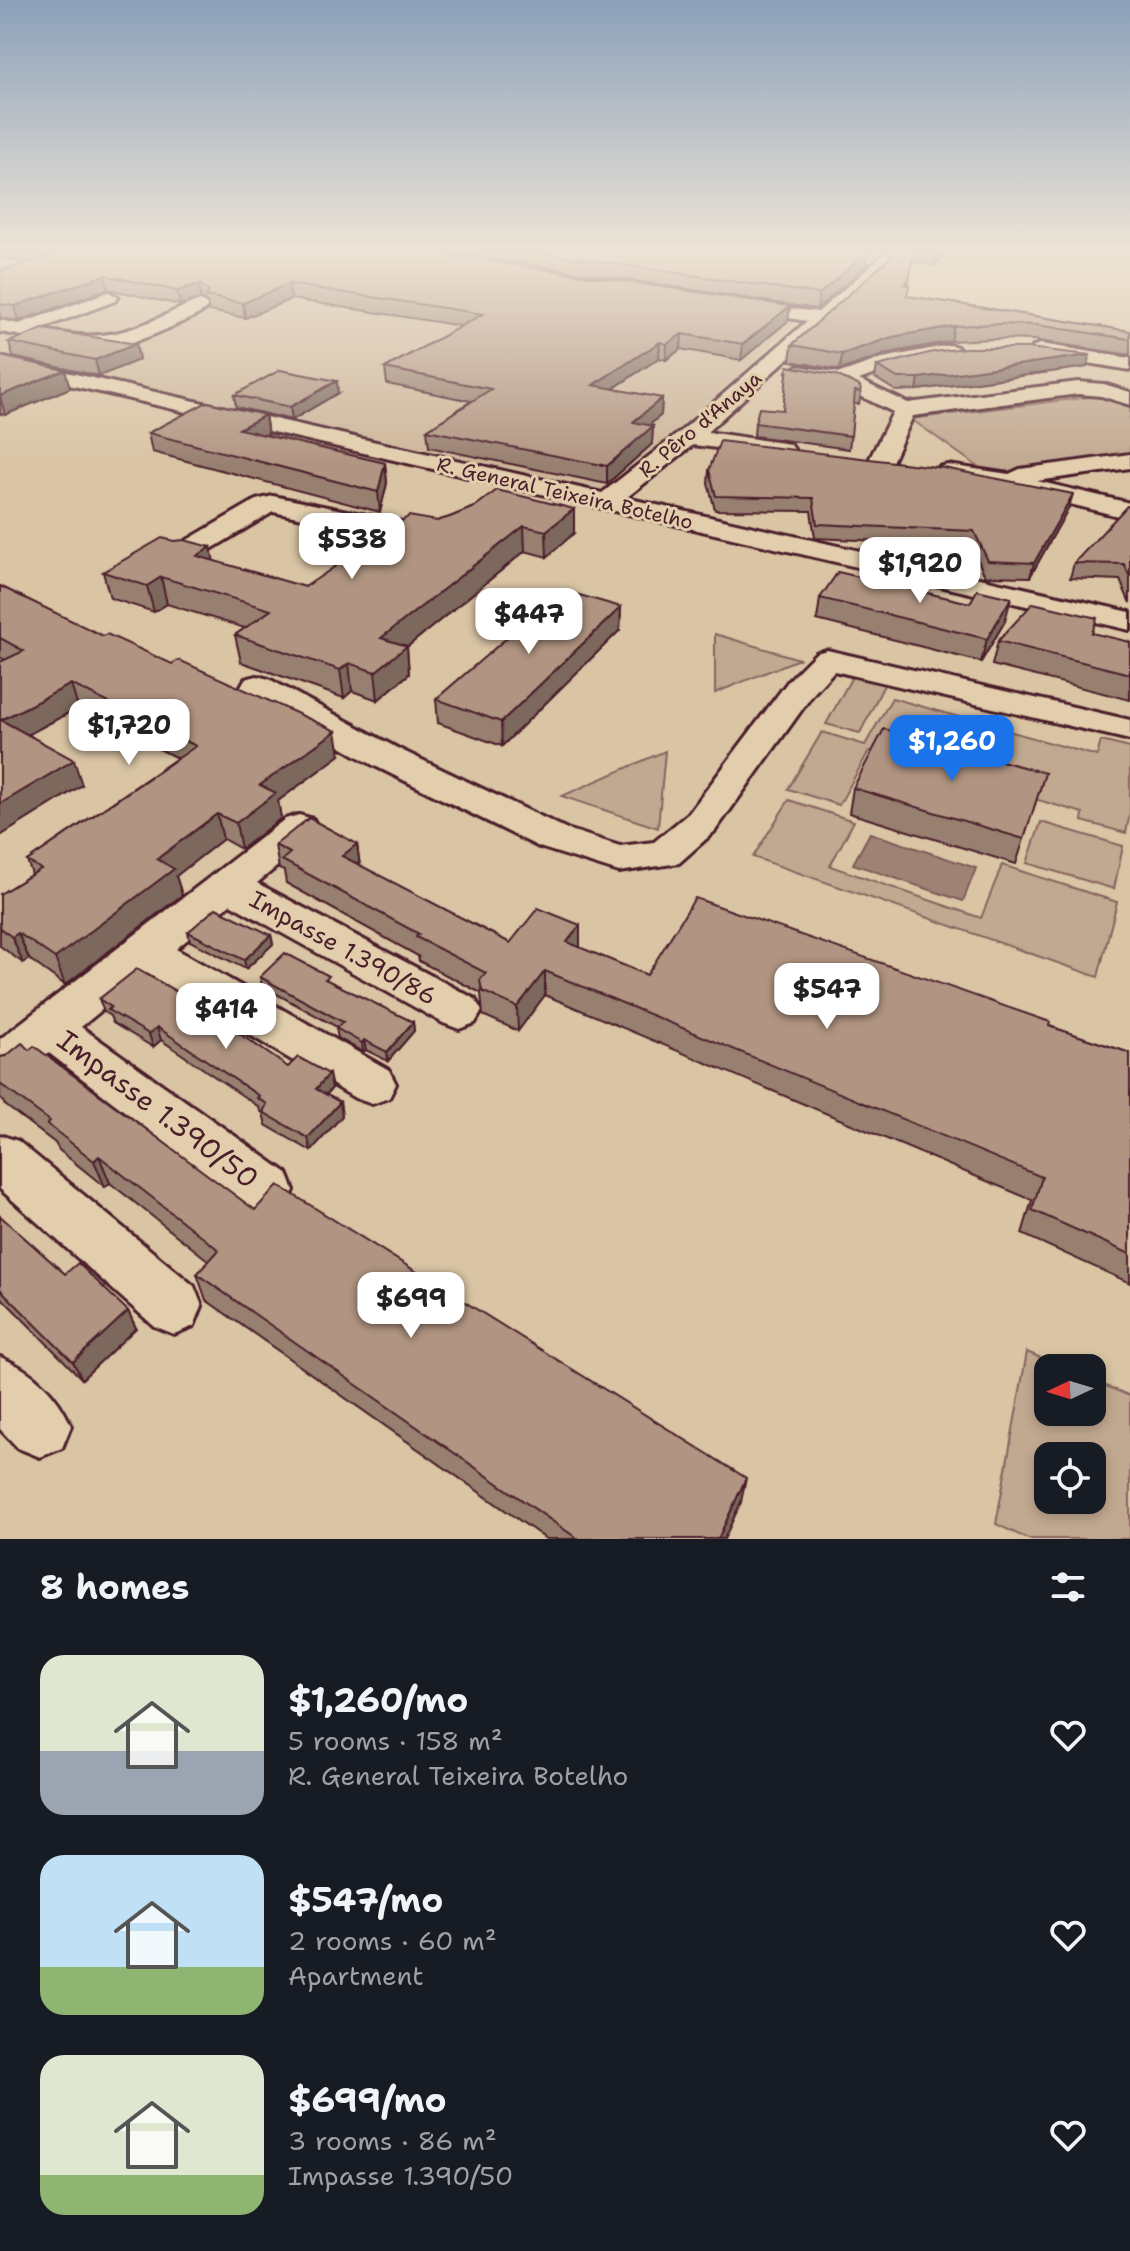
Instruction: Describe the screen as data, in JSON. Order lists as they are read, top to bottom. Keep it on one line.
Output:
{"streets":{"street":["R. Pêro d'Anaya","R. General Teixeira Botelho","Impasse 1.390/86","Impasse 1.390/50"]},"crossings":[["R. Pêro d'Anaya","R. General Teixeira Botelho"]],"north":"left","page":{"price":["$538","$1,920","$447","$1,720","$1,260","$547","$414","$699"],"heading":"8 homes","list":[{"name":"$1,260/mo","note":"5 rooms · 158 m² · R. General Teixeira Botelho"},{"name":"$547/mo","note":"2 rooms · 60 m² · Apartment"},{"name":"$699/mo","note":"3 rooms · 86 m² · Impasse 1.390/50"}]}}
